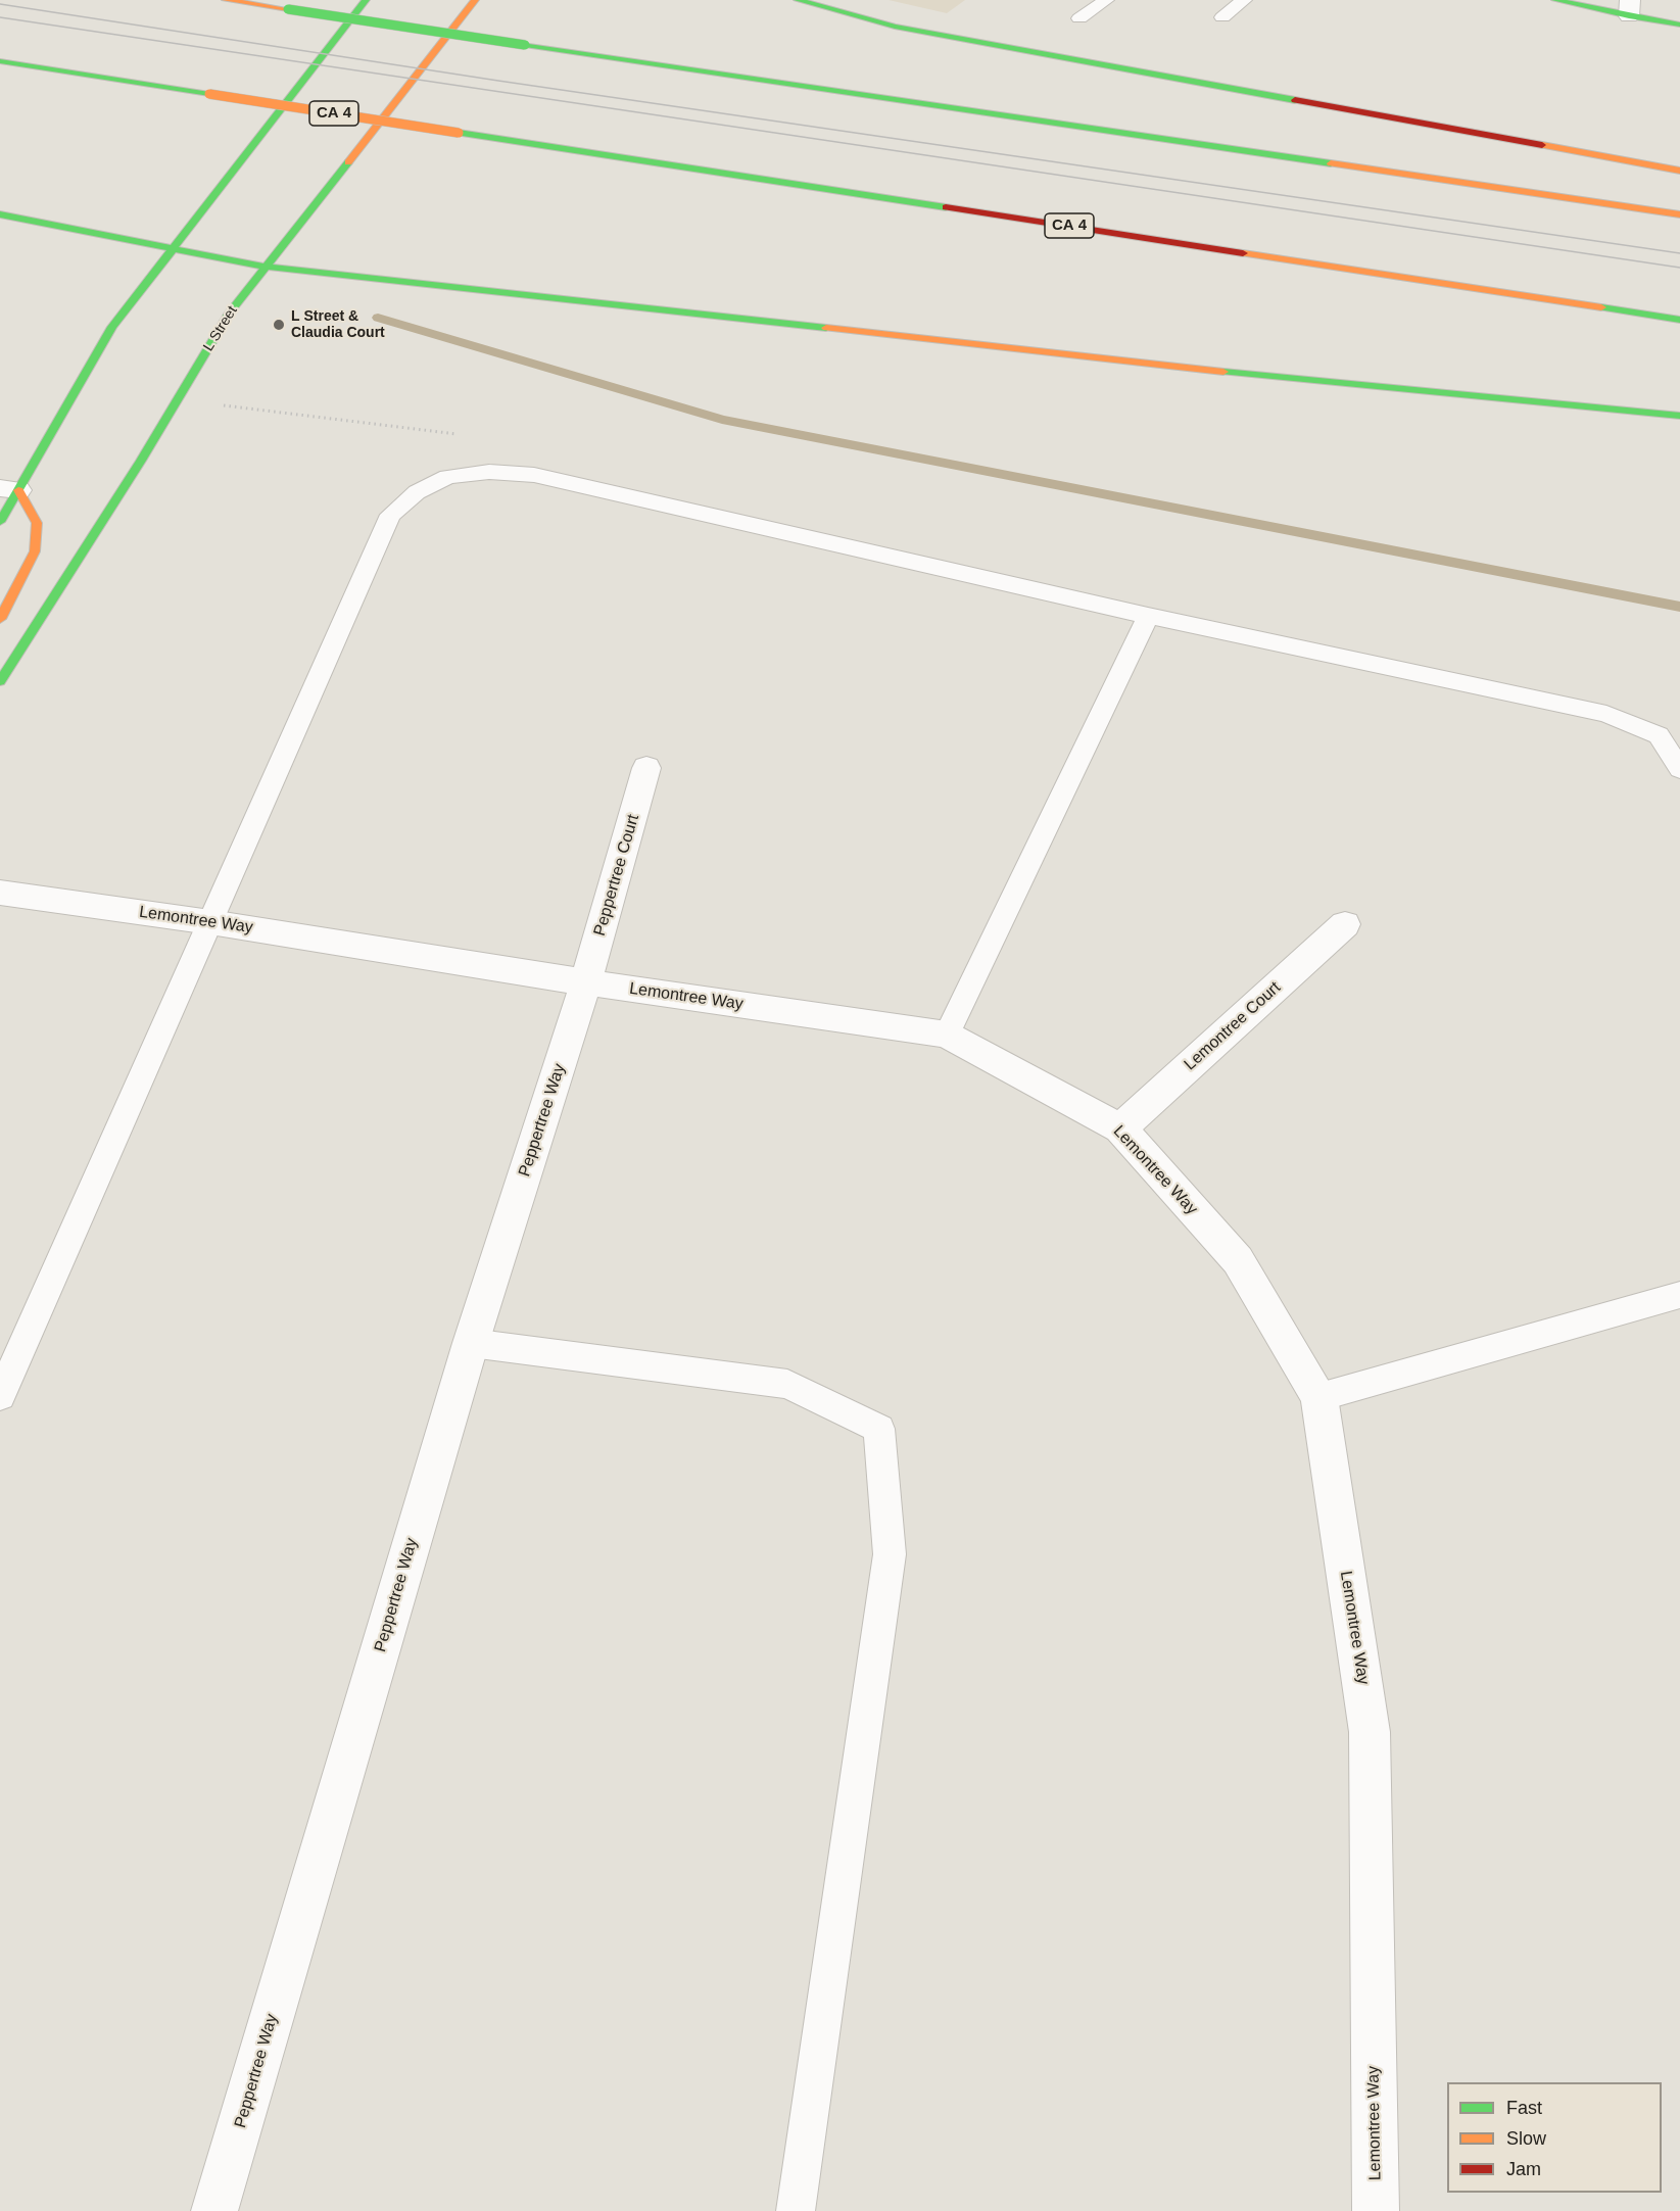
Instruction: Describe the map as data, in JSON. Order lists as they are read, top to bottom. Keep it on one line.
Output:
{"streets":{"main road":["CA 4","L Street"],"street":["Peppertree Court","Lemontree Way","Lemontree Court","Peppertree Way"]},"crossings":[["Peppertree Court","Lemontree Way"],["Peppertree Court","Peppertree Way"],["Lemontree Way","Lemontree Court"],["Lemontree Way","Peppertree Way"]],"places":["L Street & Claudia Court"],"legend":["Fast","Slow","Jam"]}
